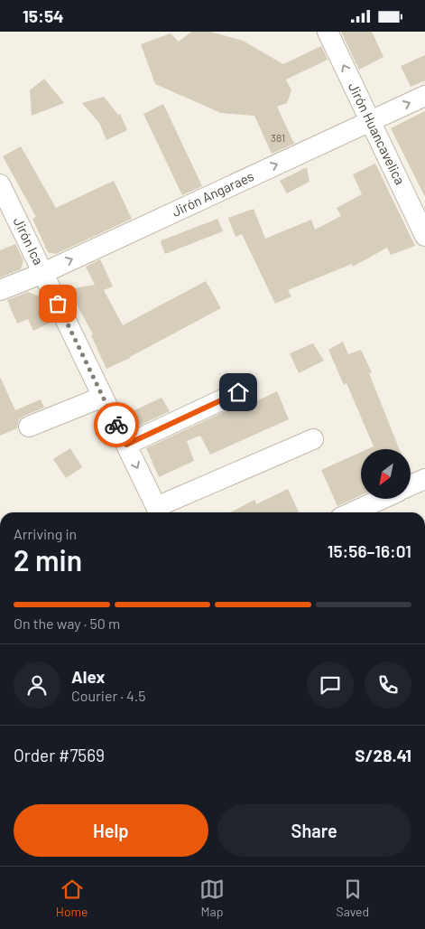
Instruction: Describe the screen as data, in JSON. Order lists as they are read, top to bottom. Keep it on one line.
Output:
{"streets":{"street":["Jirón Huancavelica","Jirón Angaraes","Jirón Ica"]},"crossings":[["Jirón Huancavelica","Jirón Angaraes"],["Jirón Angaraes","Jirón Ica"]],"one_way":["Jirón Huancavelica","Jirón Angaraes"],"house_numbers":["381"],"north":"bottom left","page":{"status":"15:54","heading":["2 min","Arriving in","15:56–16:01"],"panel":["Alex","Courier · 4.5","Order #7569","S/28.41"],"bar":"On the way · 50 m","buttons":["Help","Share"],"tabs":["Home","Map","Saved"]}}
